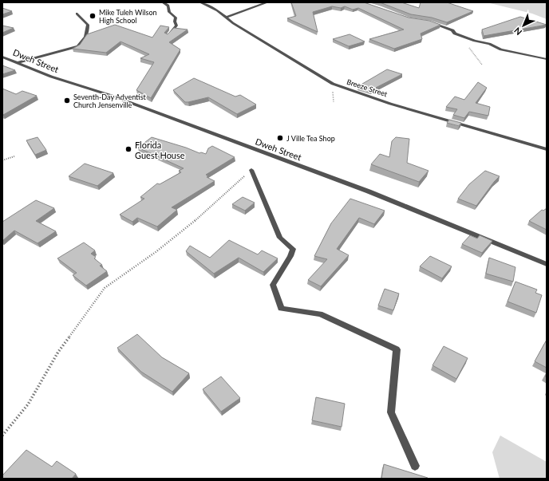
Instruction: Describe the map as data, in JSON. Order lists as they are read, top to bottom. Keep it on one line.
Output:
{"streets":{"street":["Dweh Street","Breeze Street"]},"places":["Mike Tuleh Wilson High School","Seventh-Day Adventist Church Jensenville","J Ville Tea Shop","Florida Guest House"],"north":"bottom left"}
